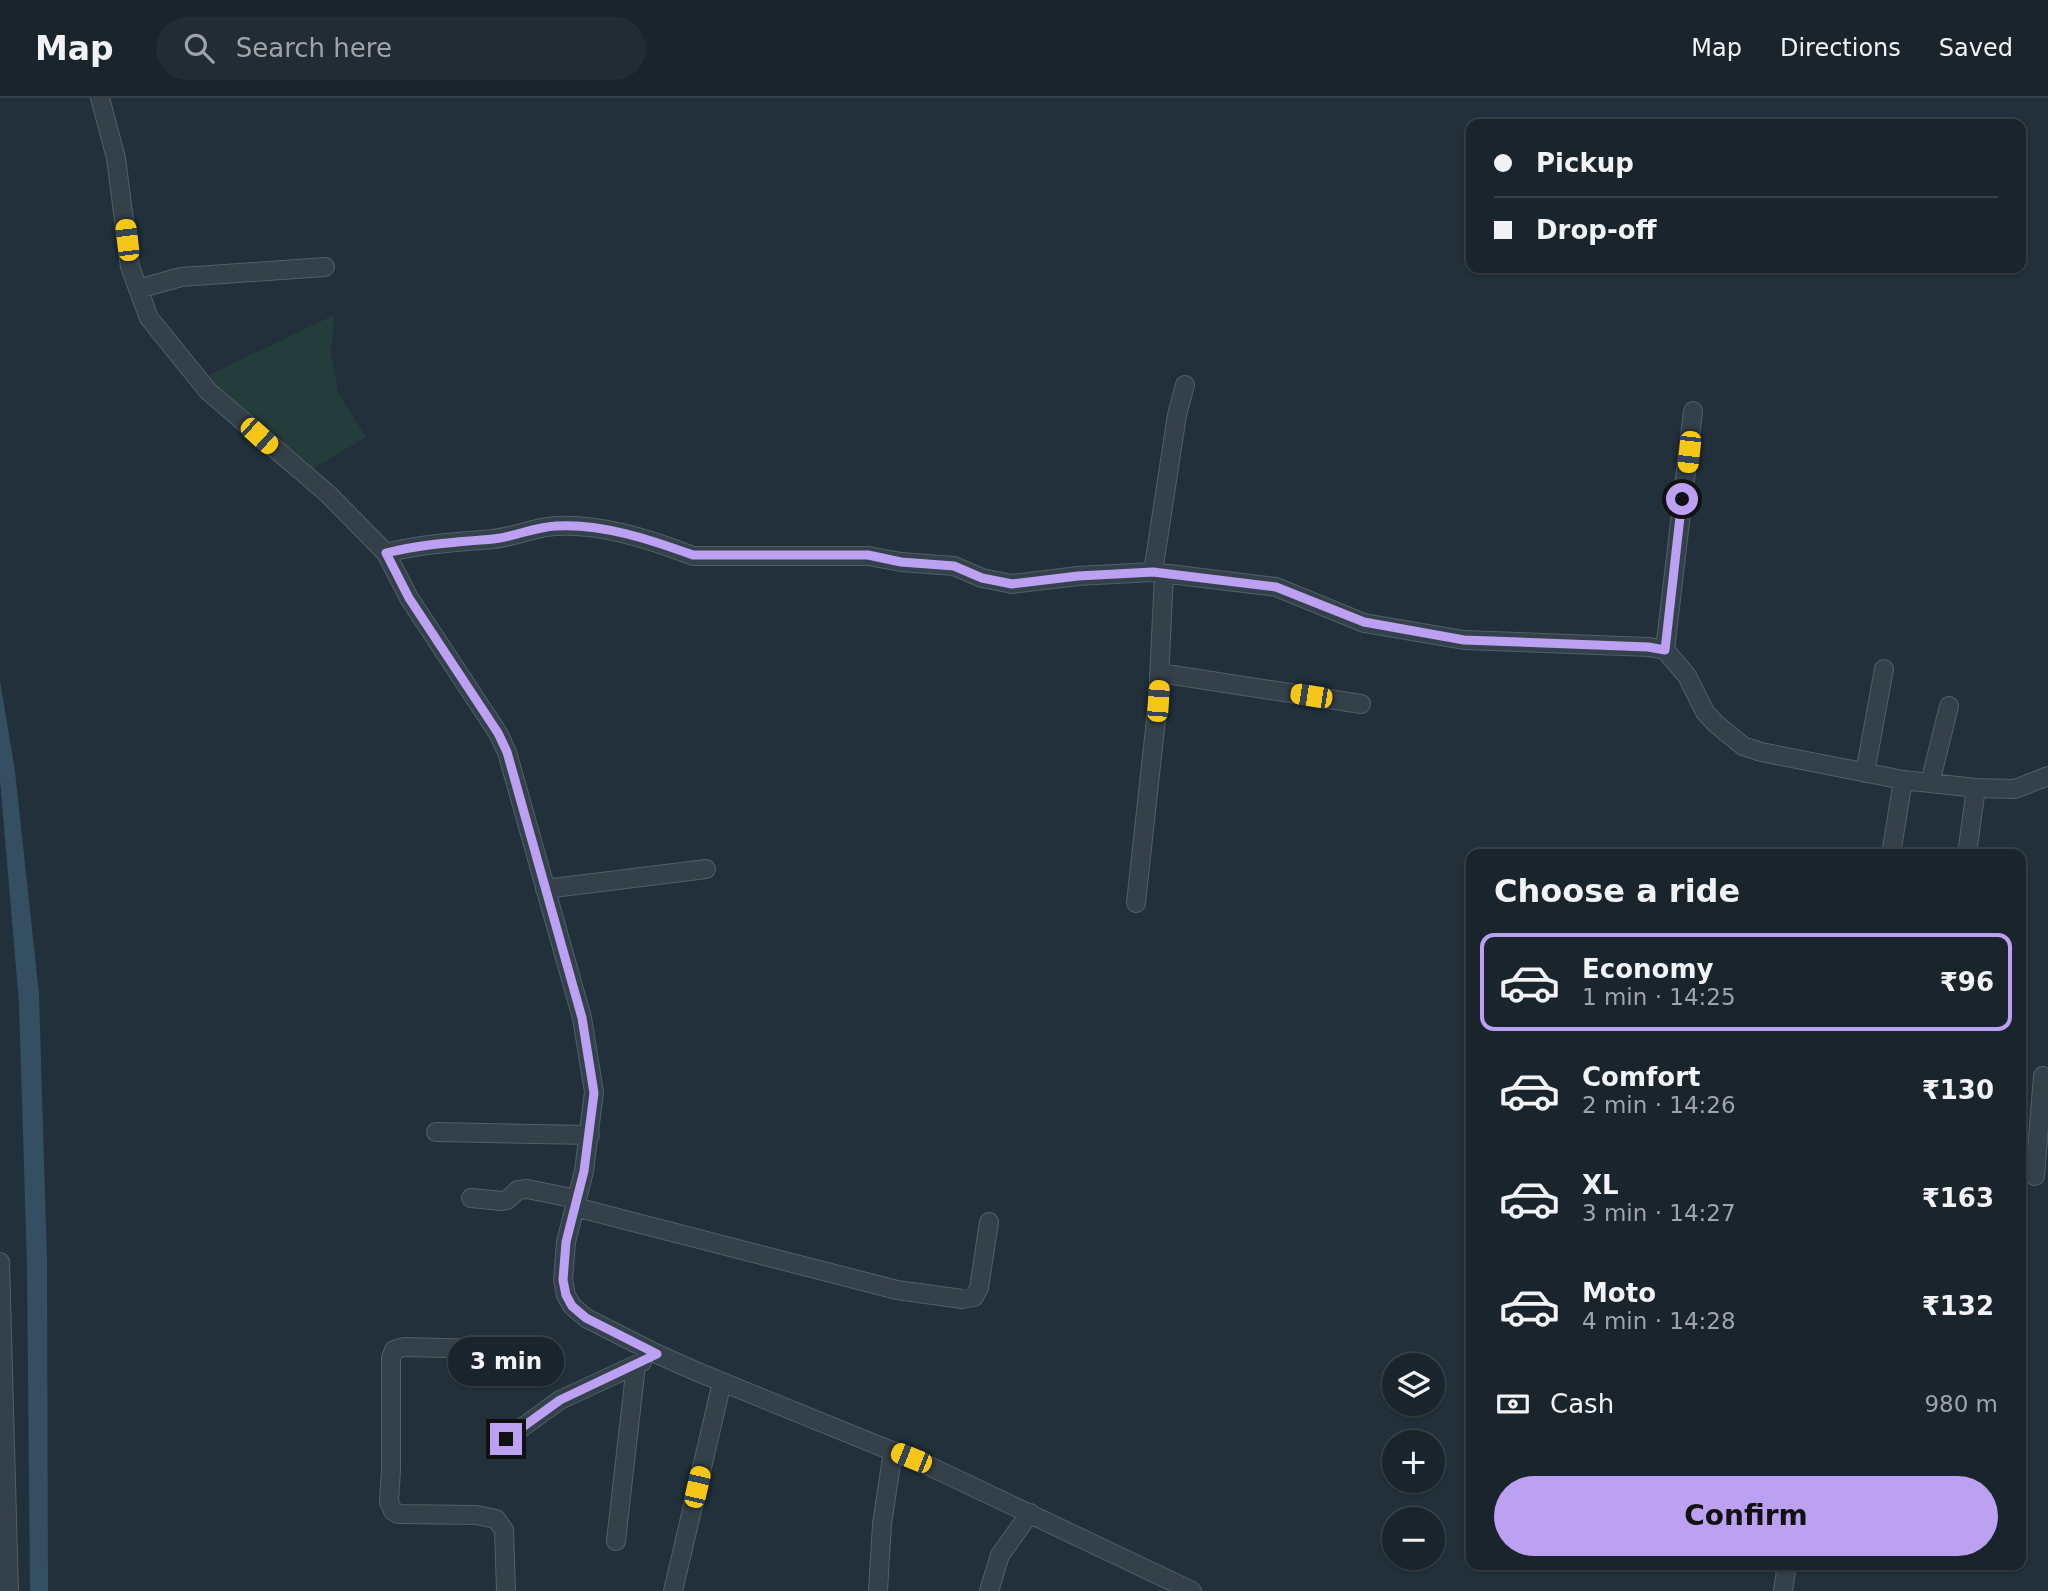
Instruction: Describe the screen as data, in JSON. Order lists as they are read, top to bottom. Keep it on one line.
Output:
{"page":{"header":"Map","search":"Search here","nav":["Map","Directions","Saved"],"banner":["Pickup","Drop-off"],"heading":"Choose a ride","list":[{"name":"Economy","note":"1 min · 14:25","value":"₹96"},{"name":"Comfort","note":"2 min · 14:26","value":"₹130"},{"name":"XL","note":"3 min · 14:27","value":"₹163"},{"name":"Moto","note":"4 min · 14:28","value":"₹132"}],"bubble":"3 min","map_buttons":["+","−"],"pay":["Cash","980 m"],"buttons":"Confirm"}}
